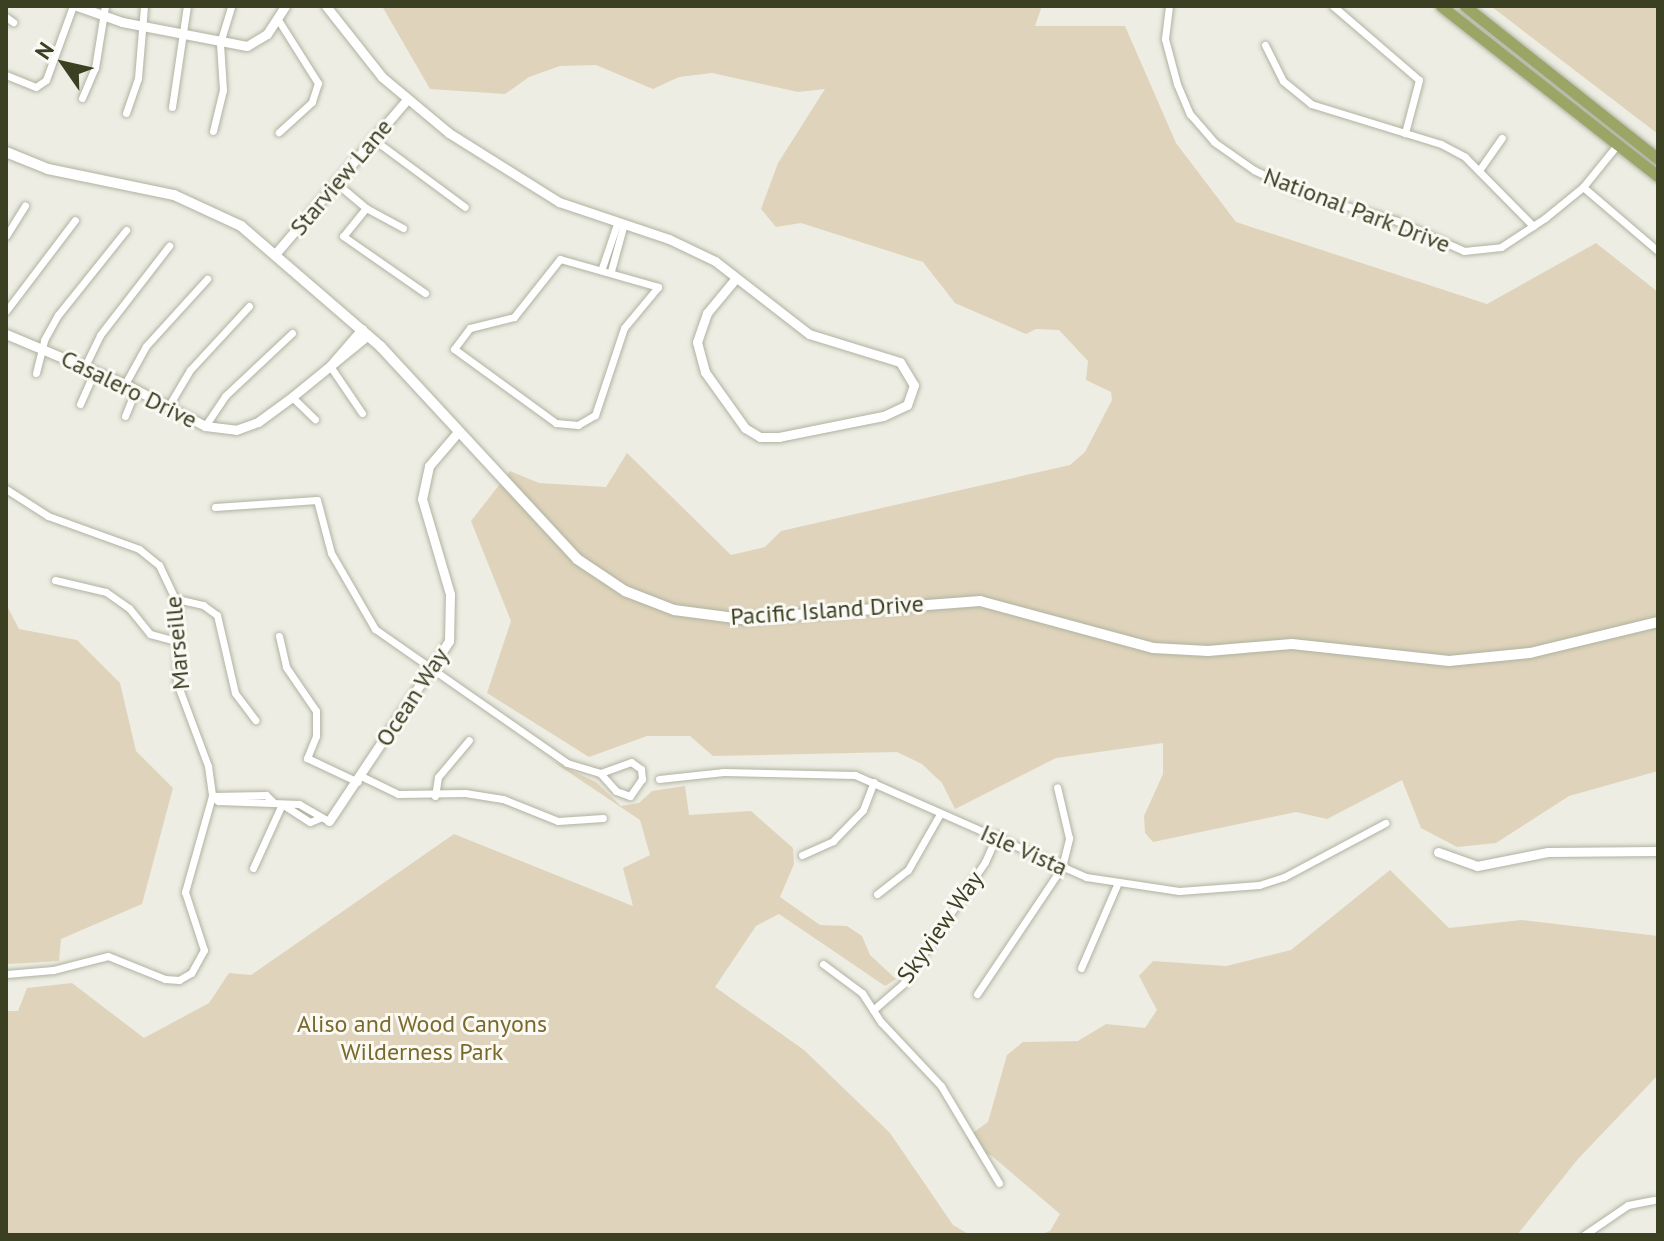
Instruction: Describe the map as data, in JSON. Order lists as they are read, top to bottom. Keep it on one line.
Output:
{"streets":{"main road":["Pacific Island Drive"],"street":["Starview Lane","National Park Drive","Casalero Drive","Marseille","Ocean Way","Isle Vista","Skyview Way"]},"crossings":[["Starview Lane","Pacific Island Drive"],["Casalero Drive","Pacific Island Drive"],["Pacific Island Drive","Ocean Way"],["Ocean Way","Isle Vista"],["Isle Vista","Skyview Way"]],"parks":["Aliso and Wood Canyons Wilderness Park"],"north":"top left"}
